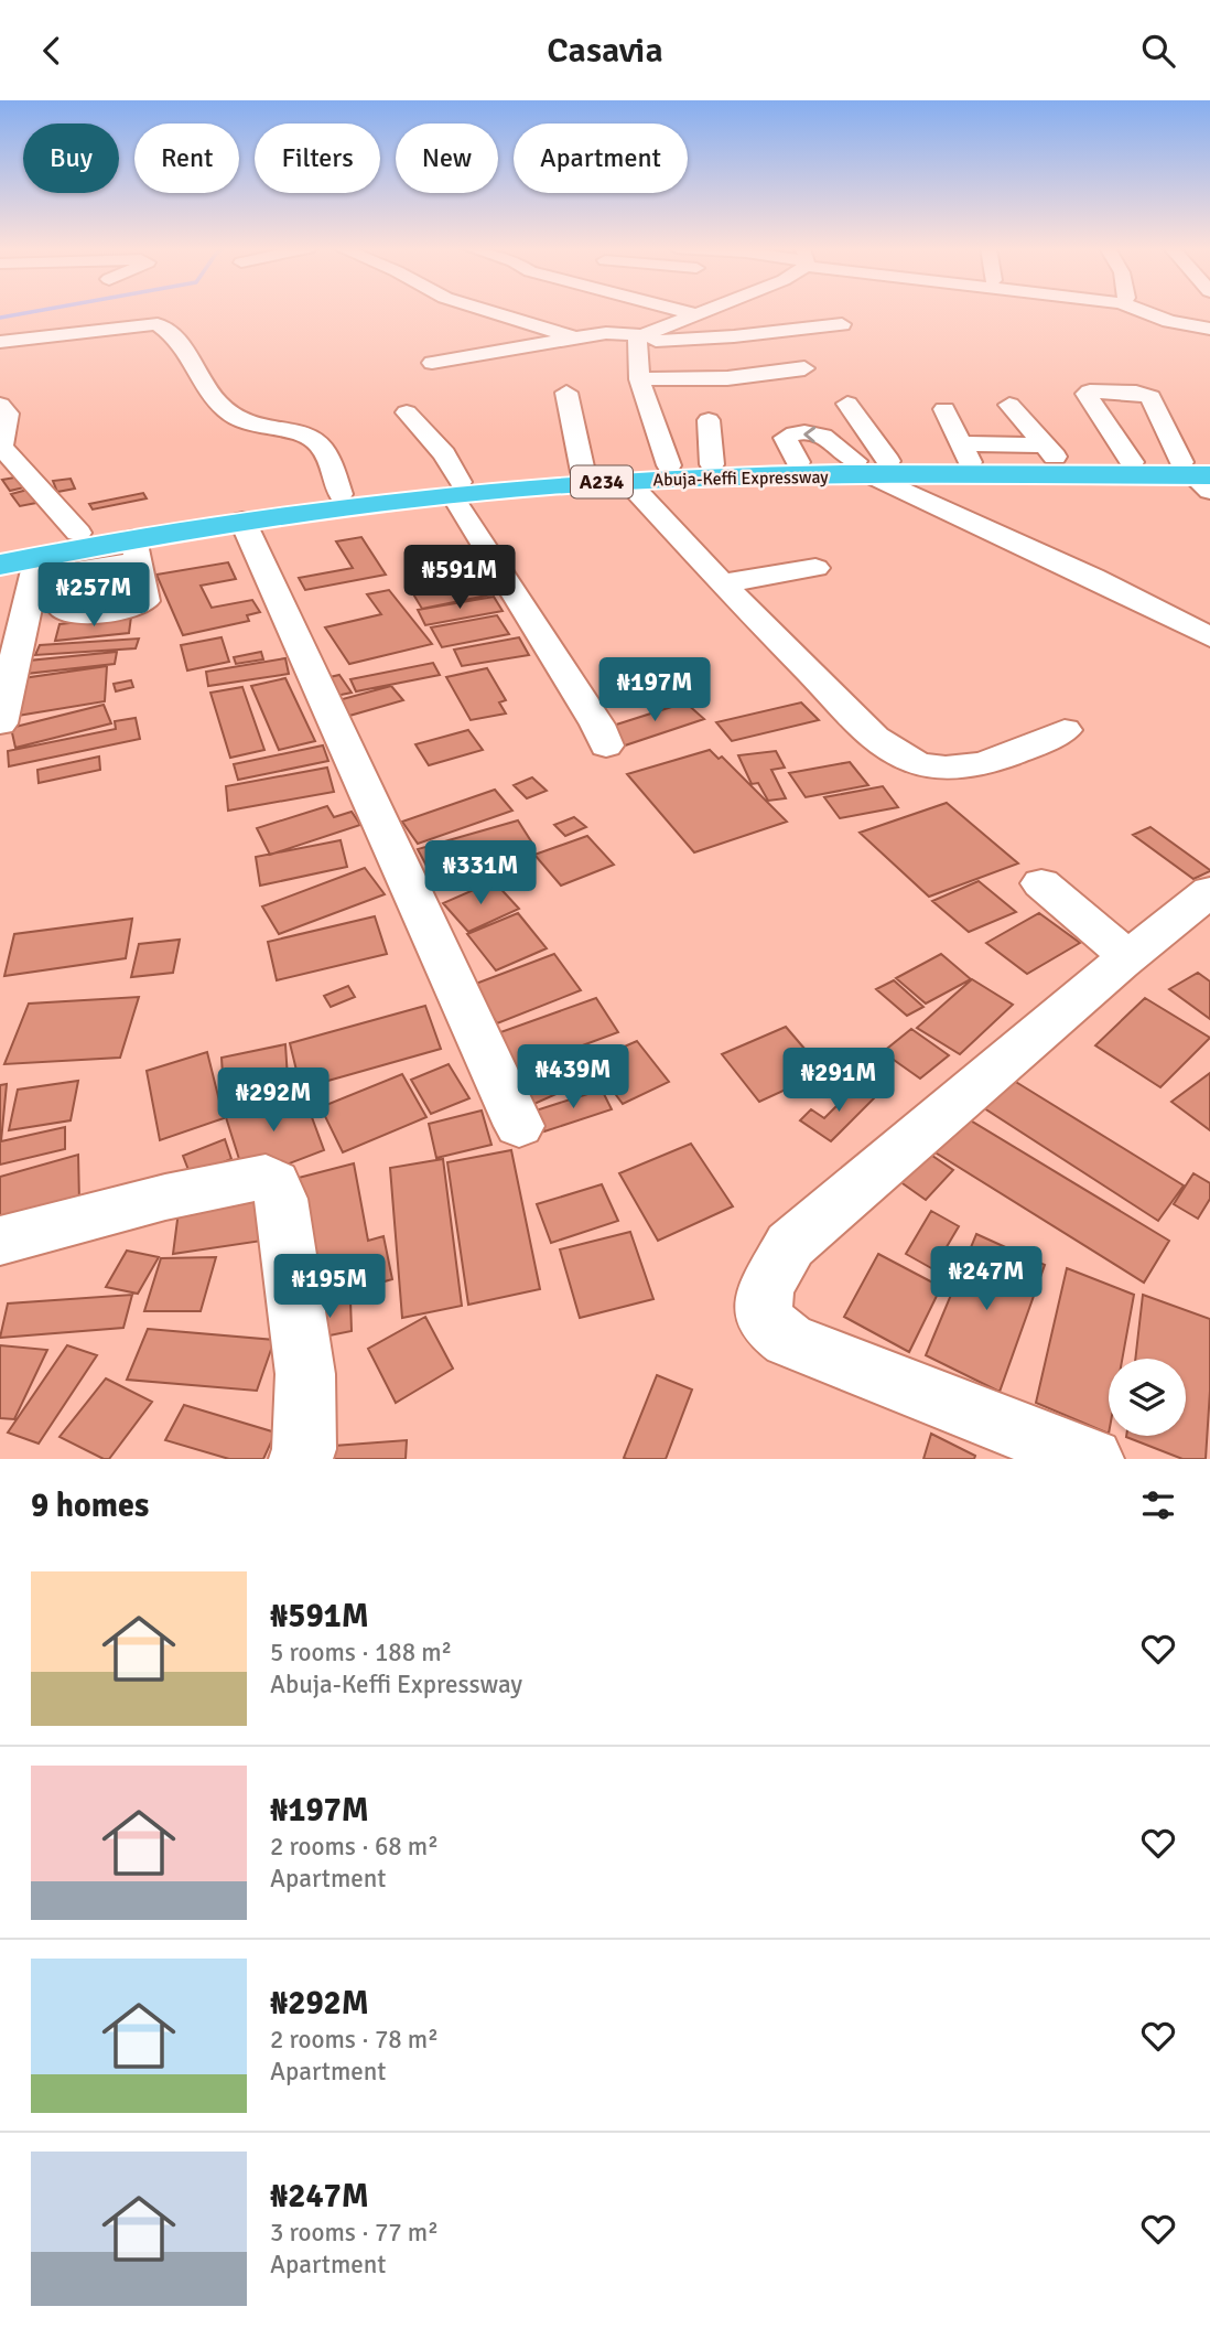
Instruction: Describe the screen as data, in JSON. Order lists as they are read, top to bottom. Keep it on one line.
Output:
{"streets":{"highway":["Abuja-Keffi Expressway","A234"]},"page":{"header":"Casavia","chip":["Buy","Rent","Filters","New","Apartment"],"price":["₦591M","₦257M","₦197M","₦331M","₦439M","₦291M","₦292M","₦247M","₦195M"],"heading":"9 homes","list":[{"name":"₦591M","note":"5 rooms · 188 m² · Abuja-Keffi Expressway"},{"name":"₦197M","note":"2 rooms · 68 m² · Apartment"},{"name":"₦292M","note":"2 rooms · 78 m² · Apartment"},{"name":"₦247M","note":"3 rooms · 77 m² · Apartment"}]}}
